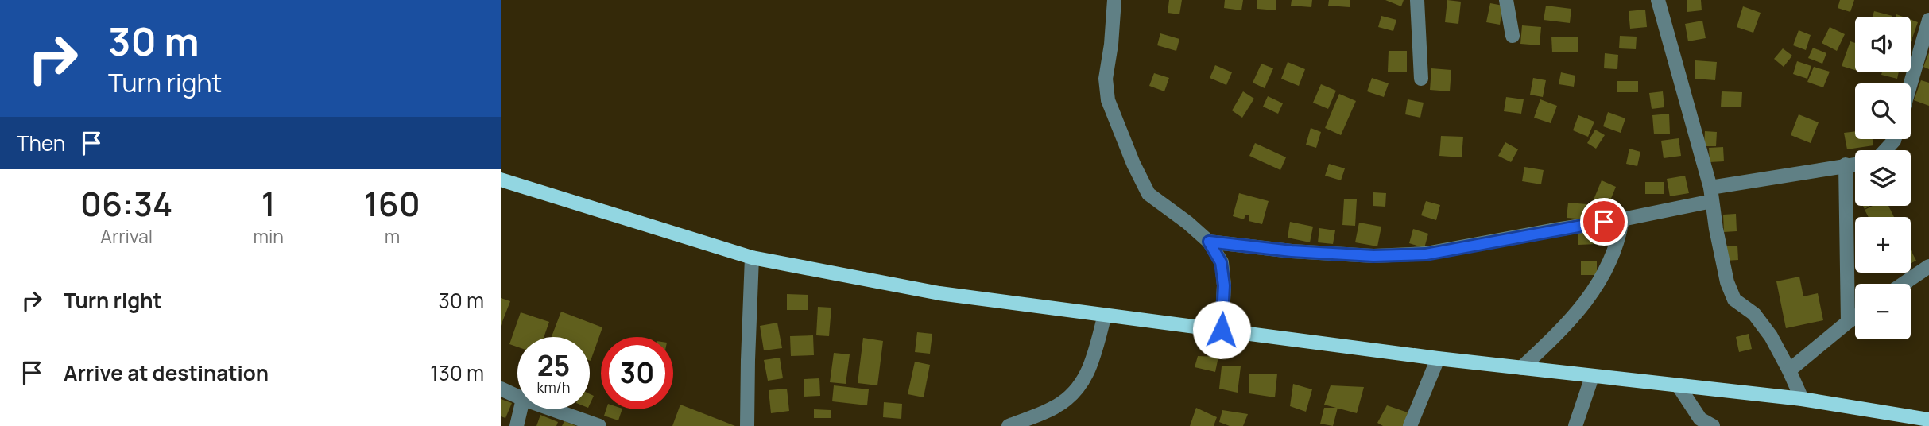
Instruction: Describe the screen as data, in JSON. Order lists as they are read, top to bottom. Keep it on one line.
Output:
{"page":{"turn":["30 m","Turn right"],"map_buttons":["+","−"],"then":"Then","eta":["06:34","Arrival","1","min","160","m"],"list":[{"name":"Turn right","value":"30 m"},{"name":"Arrive at destination","value":"130 m"}],"speed":"25 km/h","limit":"30"}}
